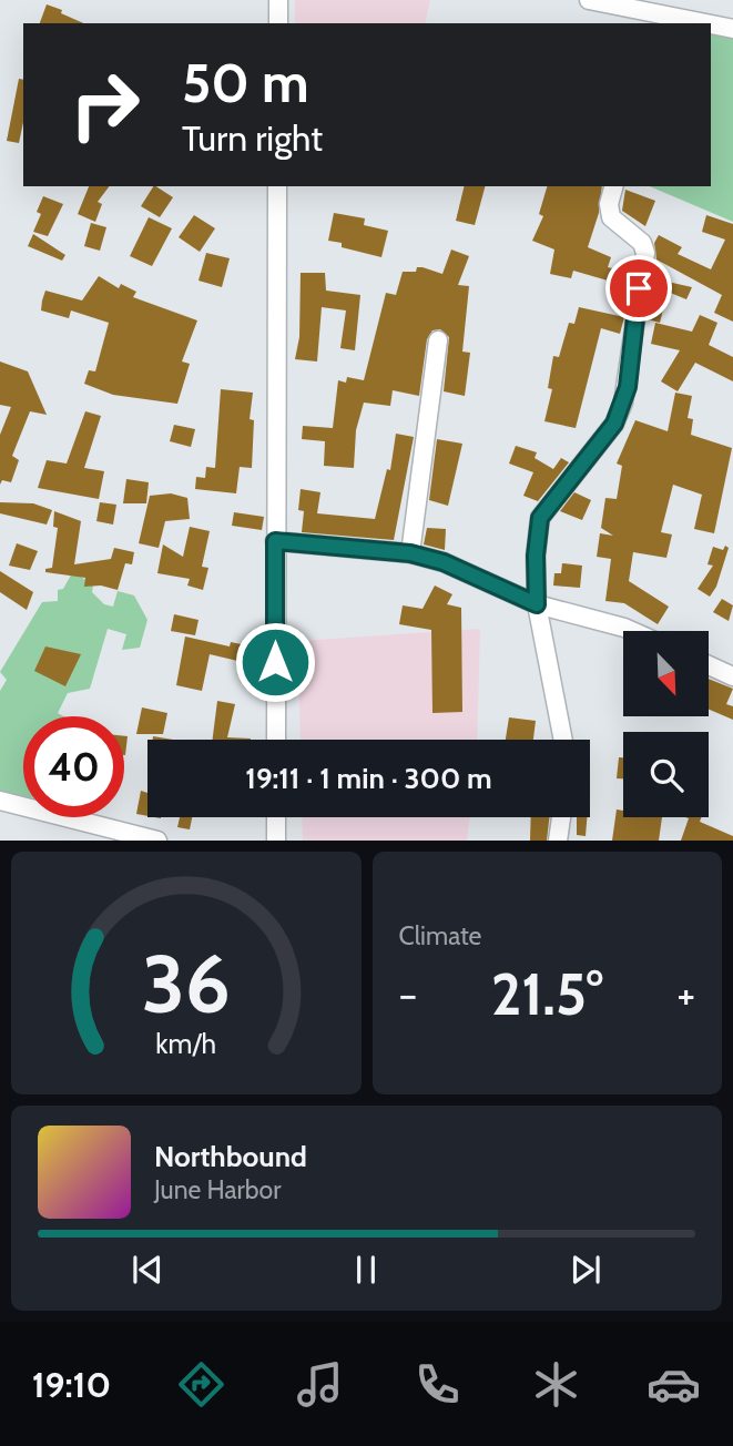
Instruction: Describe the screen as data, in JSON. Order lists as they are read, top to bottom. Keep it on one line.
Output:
{"north":"bottom right","page":{"turn":["50 m","Turn right"],"limit":"40","trip":"19:11 · 1 min · 300 m","tile":"Climate","heat":["−","21.5°","+"],"song":["Northbound","June Harbor"],"tabs":"19:10","gauge":["36","km/h"]}}
